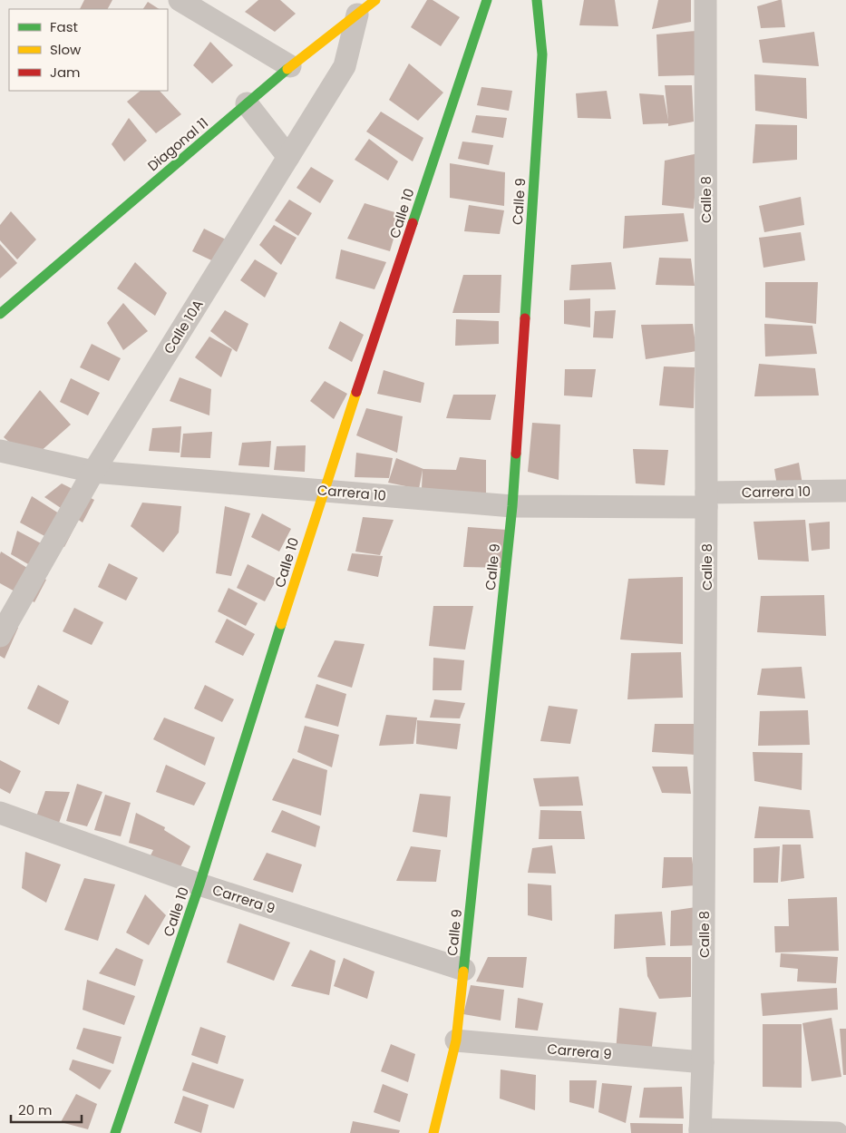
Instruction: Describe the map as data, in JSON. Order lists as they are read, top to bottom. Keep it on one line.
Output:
{"streets":{"street":["Diagonal 11","Calle 8","Calle 9","Calle 10","Calle 10A","Carrera 10","Carrera 9"]},"crossings":[["Diagonal 11","Calle 10A"],["Calle 8","Carrera 10"],["Calle 8","Carrera 9"],["Calle 9","Carrera 10"],["Calle 9","Carrera 9"],["Calle 10","Carrera 10"],["Calle 10","Carrera 9"],["Calle 10A","Carrera 10"]],"legend":["Fast","Slow","Jam"],"scale_bar":"20 m"}
